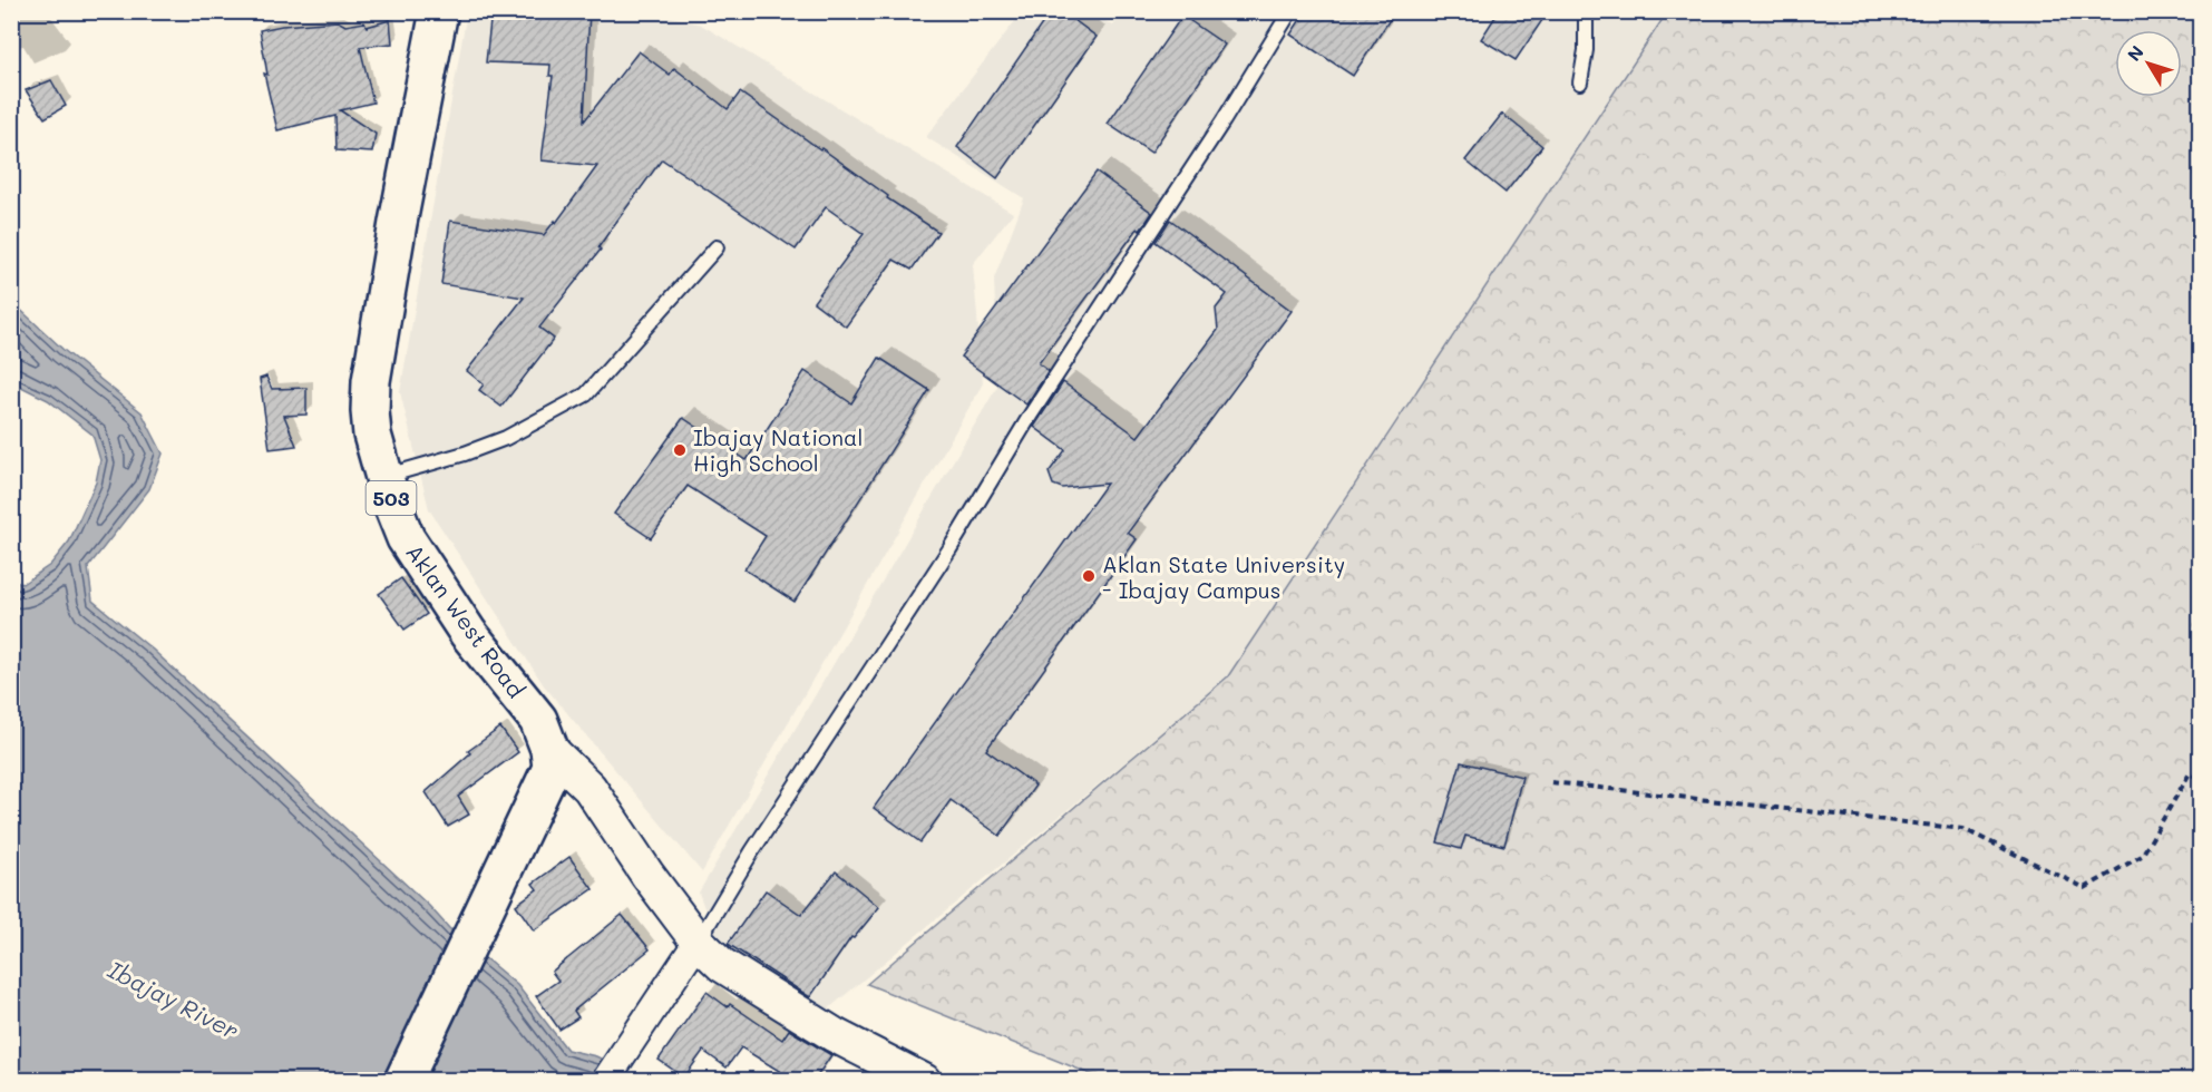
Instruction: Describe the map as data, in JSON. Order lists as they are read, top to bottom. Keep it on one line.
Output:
{"streets":{"main road":["503","Aklan West Road"]},"water":["Ibajay River"],"places":["Ibajay National High School","Aklan State University - Ibajay Campus"],"north":"top left"}
